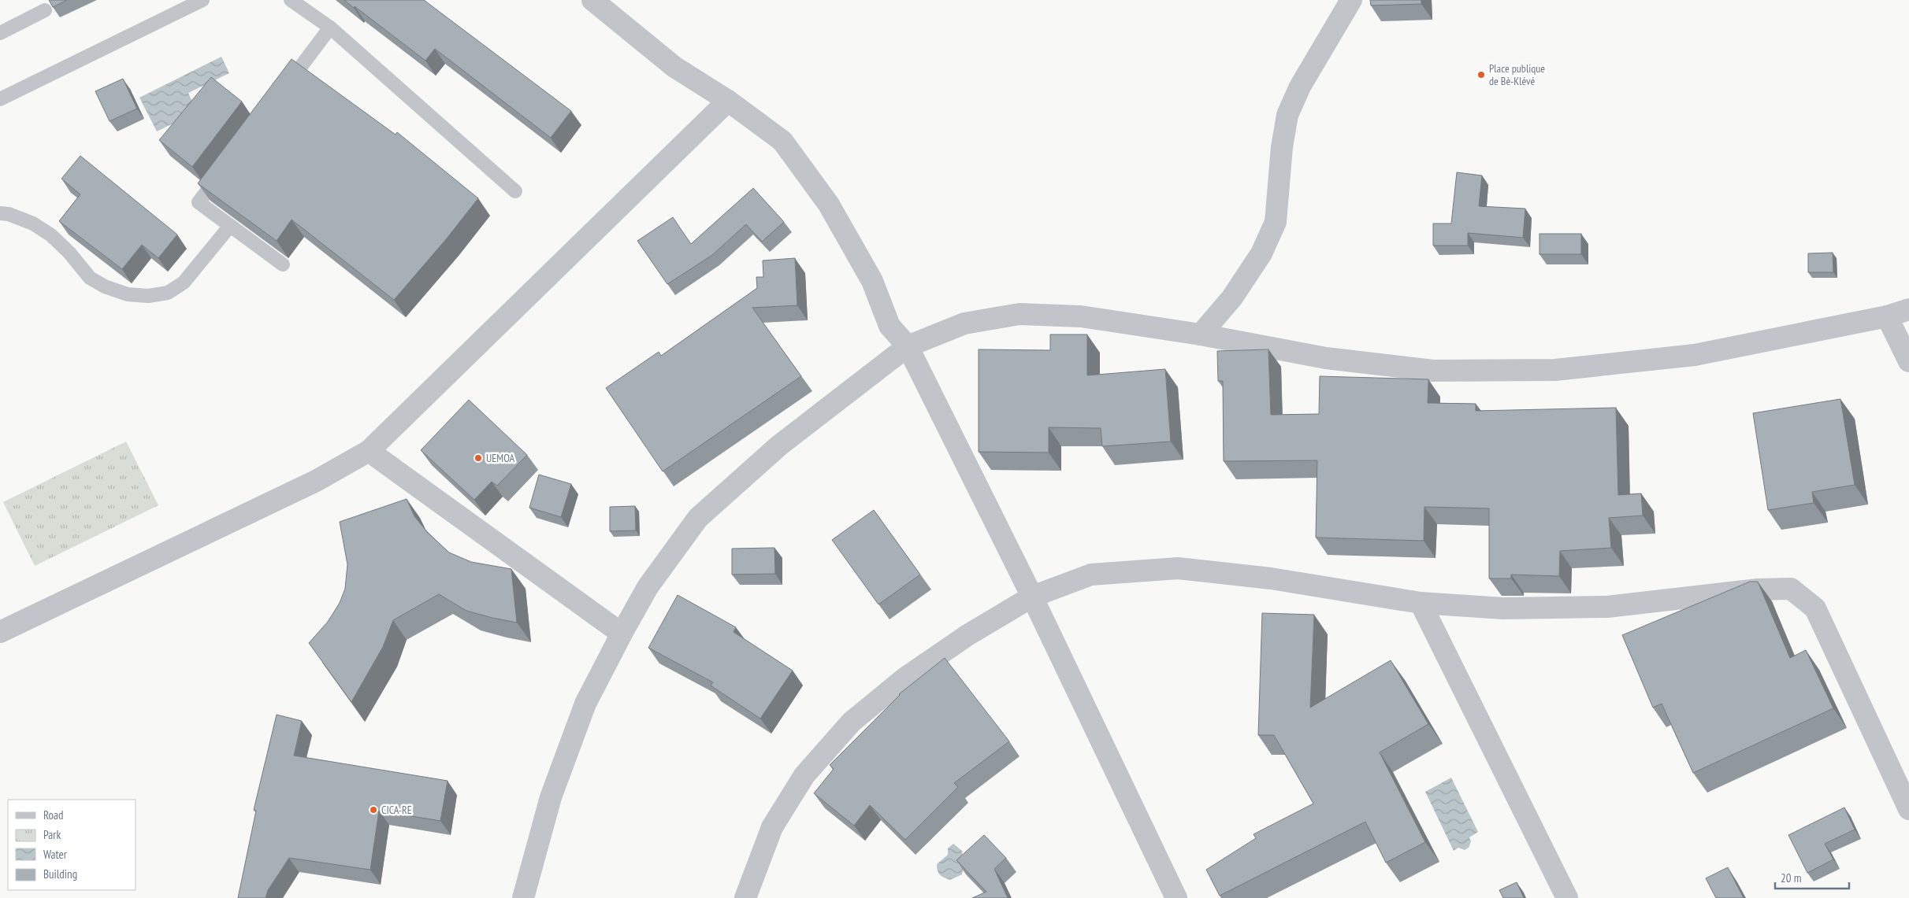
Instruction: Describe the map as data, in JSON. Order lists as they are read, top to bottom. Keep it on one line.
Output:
{"places":["Place publique de Bè-Klévé","UEMOA","CICA-RE"],"legend":["Road","Park","Water","Building"],"scale_bar":"20 m"}
